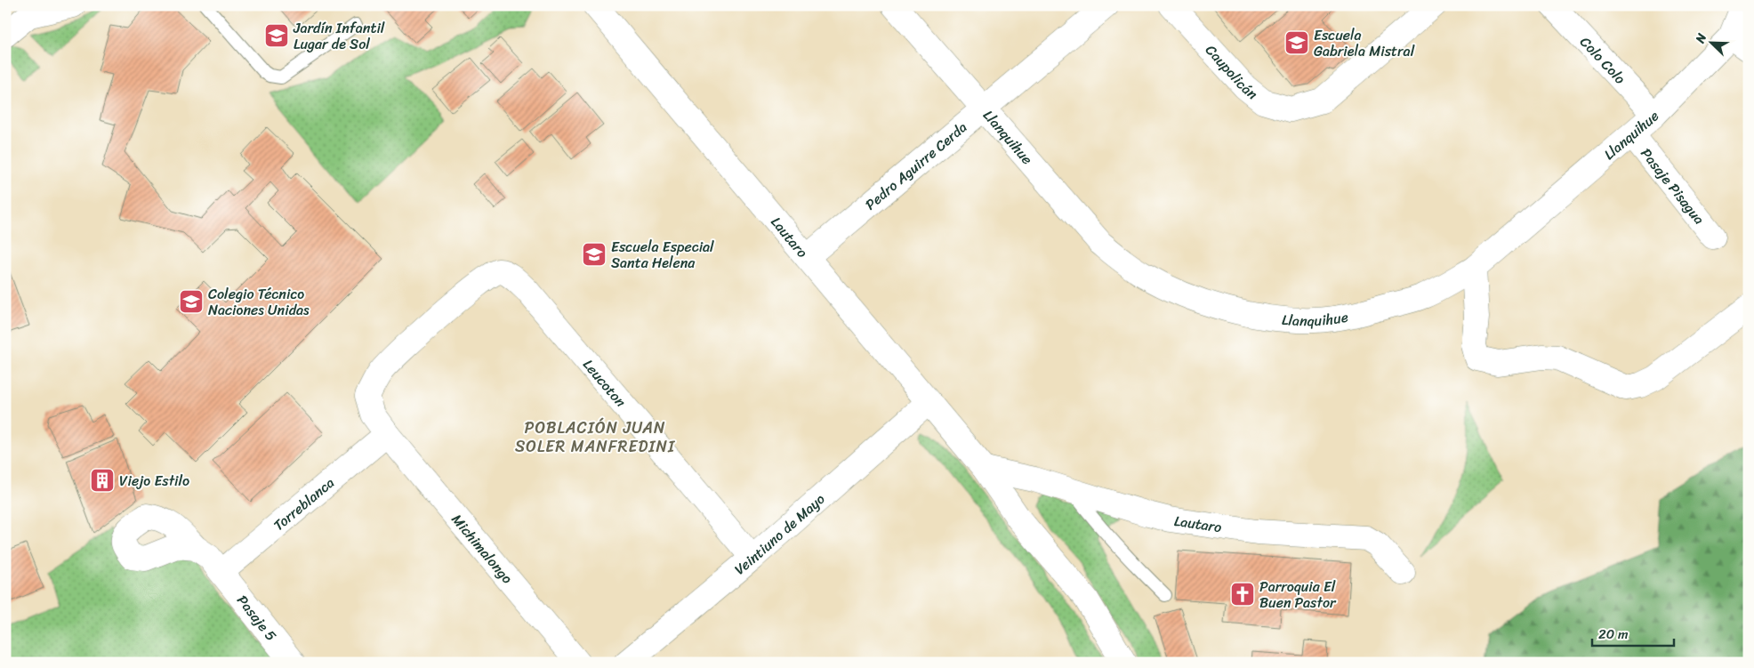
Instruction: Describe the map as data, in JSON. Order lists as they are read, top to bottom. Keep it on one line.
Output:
{"streets":{"street":["Colo Colo","Caupolicán","Llanquihue","Pedro Aguirre Cerda","Pasaje Pisagua","Lautaro","Leucoton","Torreblanca","Veintiuno de Mayo","Michimalongo","Pasaje 5"]},"crossings":[["Colo Colo","Llanquihue"],["Llanquihue","Pedro Aguirre Cerda"],["Llanquihue","Pasaje Pisagua"],["Pedro Aguirre Cerda","Lautaro"],["Lautaro","Veintiuno de Mayo"],["Leucoton","Torreblanca"],["Leucoton","Veintiuno de Mayo"],["Leucoton","Michimalongo"],["Torreblanca","Michimalongo"],["Torreblanca","Pasaje 5"]],"districts":["POBLACIÓN JUAN SOLER MANFREDINI"],"places":{"school or university":["Jardín Infantil Lugar de Sol","Escuela Gabriela Mistral","Escuela Especial Santa Helena","Colegio Técnico Naciones Unidas"],"building":["Viejo Estilo"],"church":["Parroquia El Buen Pastor"]},"scale_bar":"20 m","north":"top left"}
